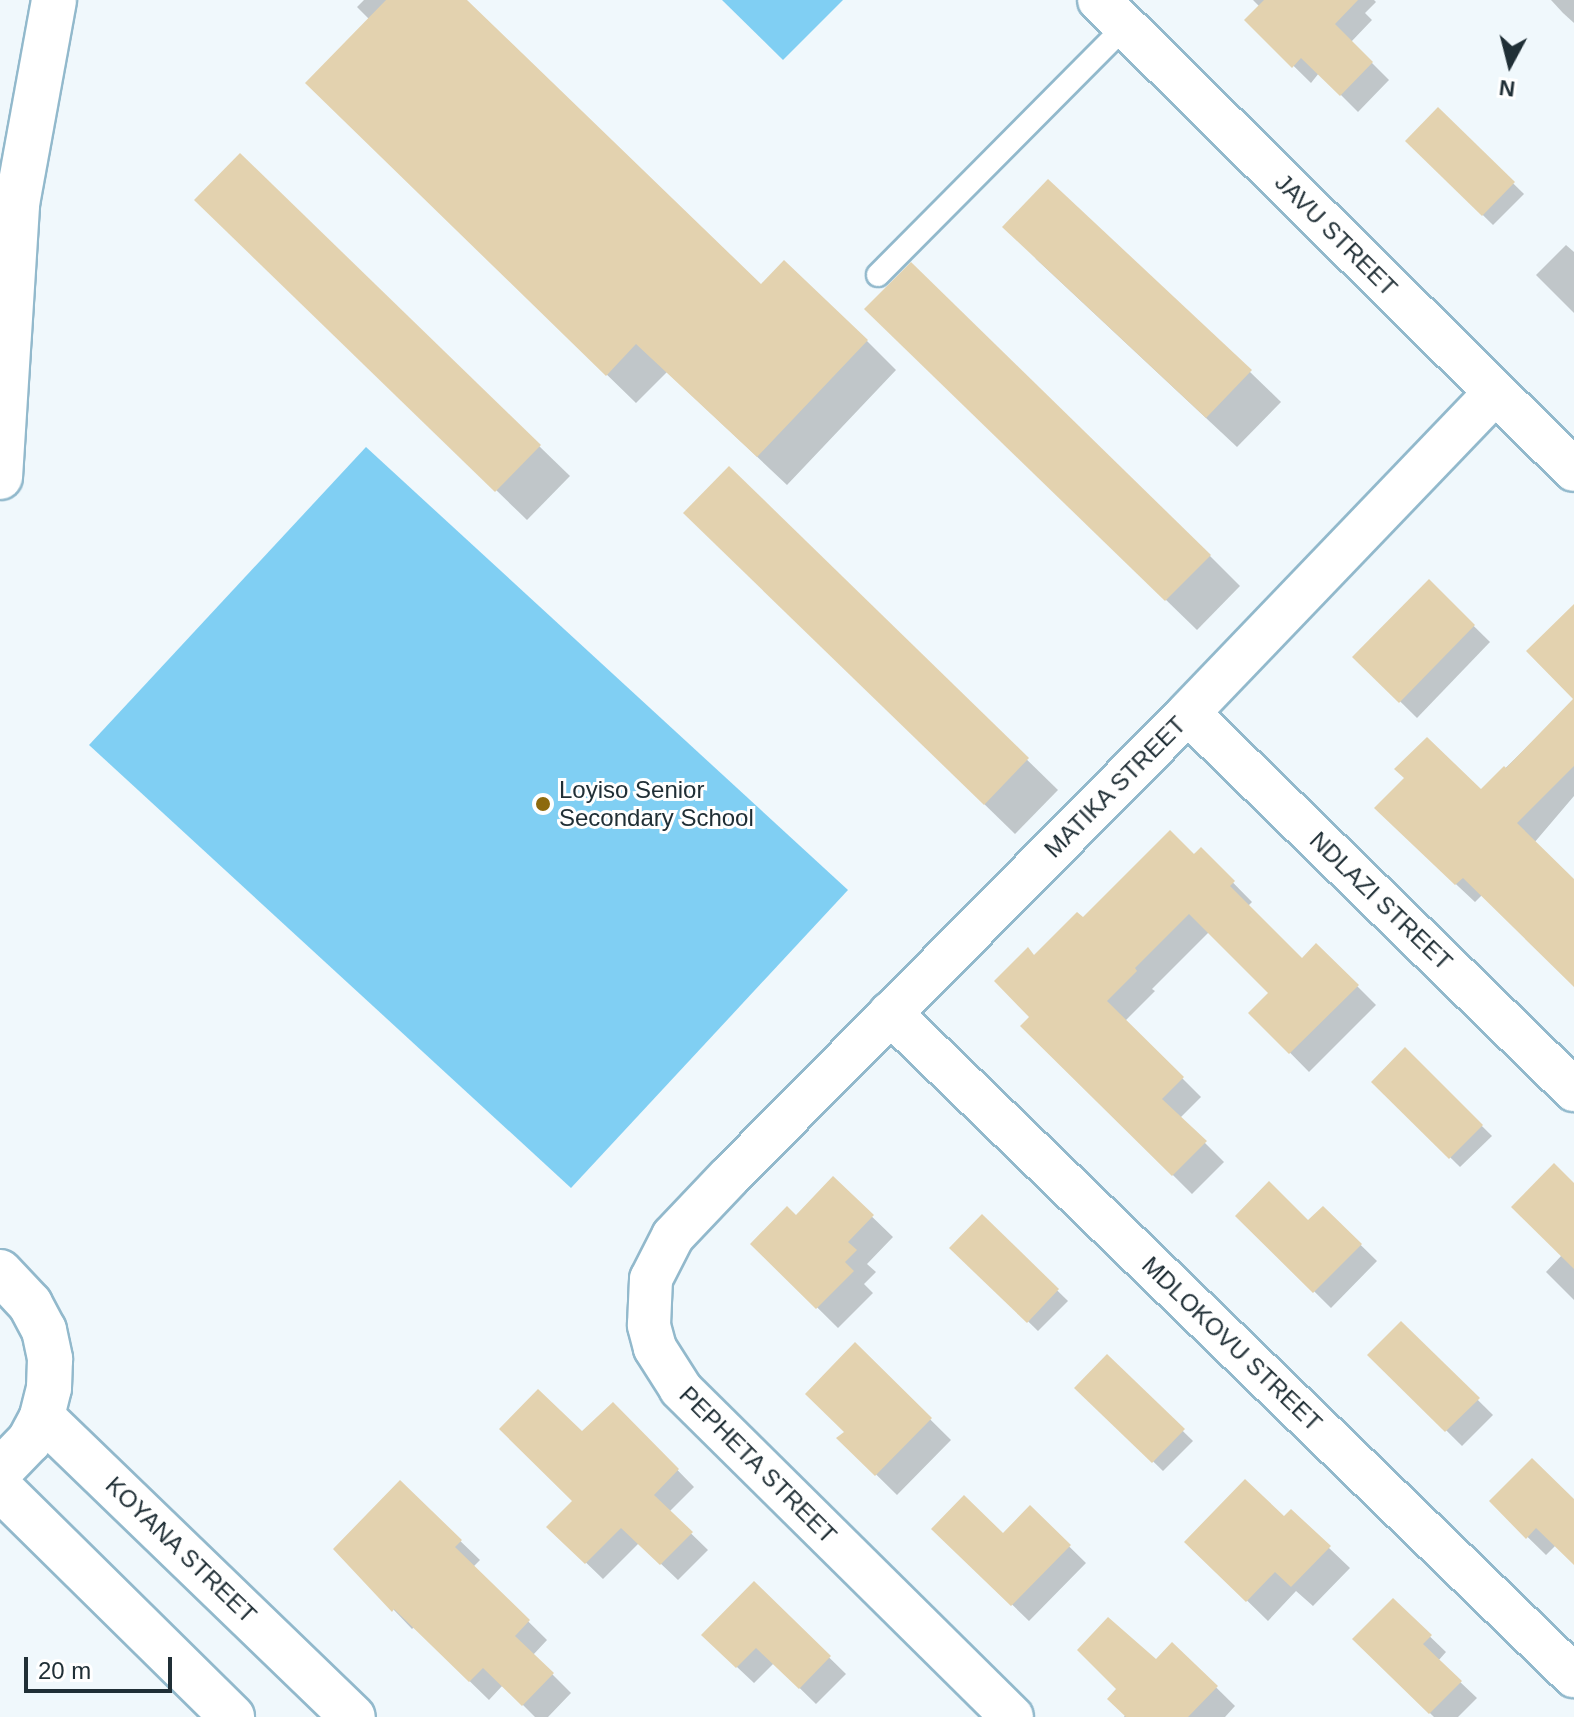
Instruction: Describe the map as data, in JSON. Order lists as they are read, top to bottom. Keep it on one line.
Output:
{"streets":{"main road":["KOYANA STREET"],"street":["JAVU STREET","MATIKA STREET","NDLAZI STREET","MDLOKOVU STREET","PEPHETA STREET"]},"crossings":[["JAVU STREET","MATIKA STREET"],["MATIKA STREET","NDLAZI STREET"],["MATIKA STREET","MDLOKOVU STREET"],["MATIKA STREET","PEPHETA STREET"]],"places":["Loyiso Senior Secondary School"],"scale_bar":"20 m","north":"bottom"}
